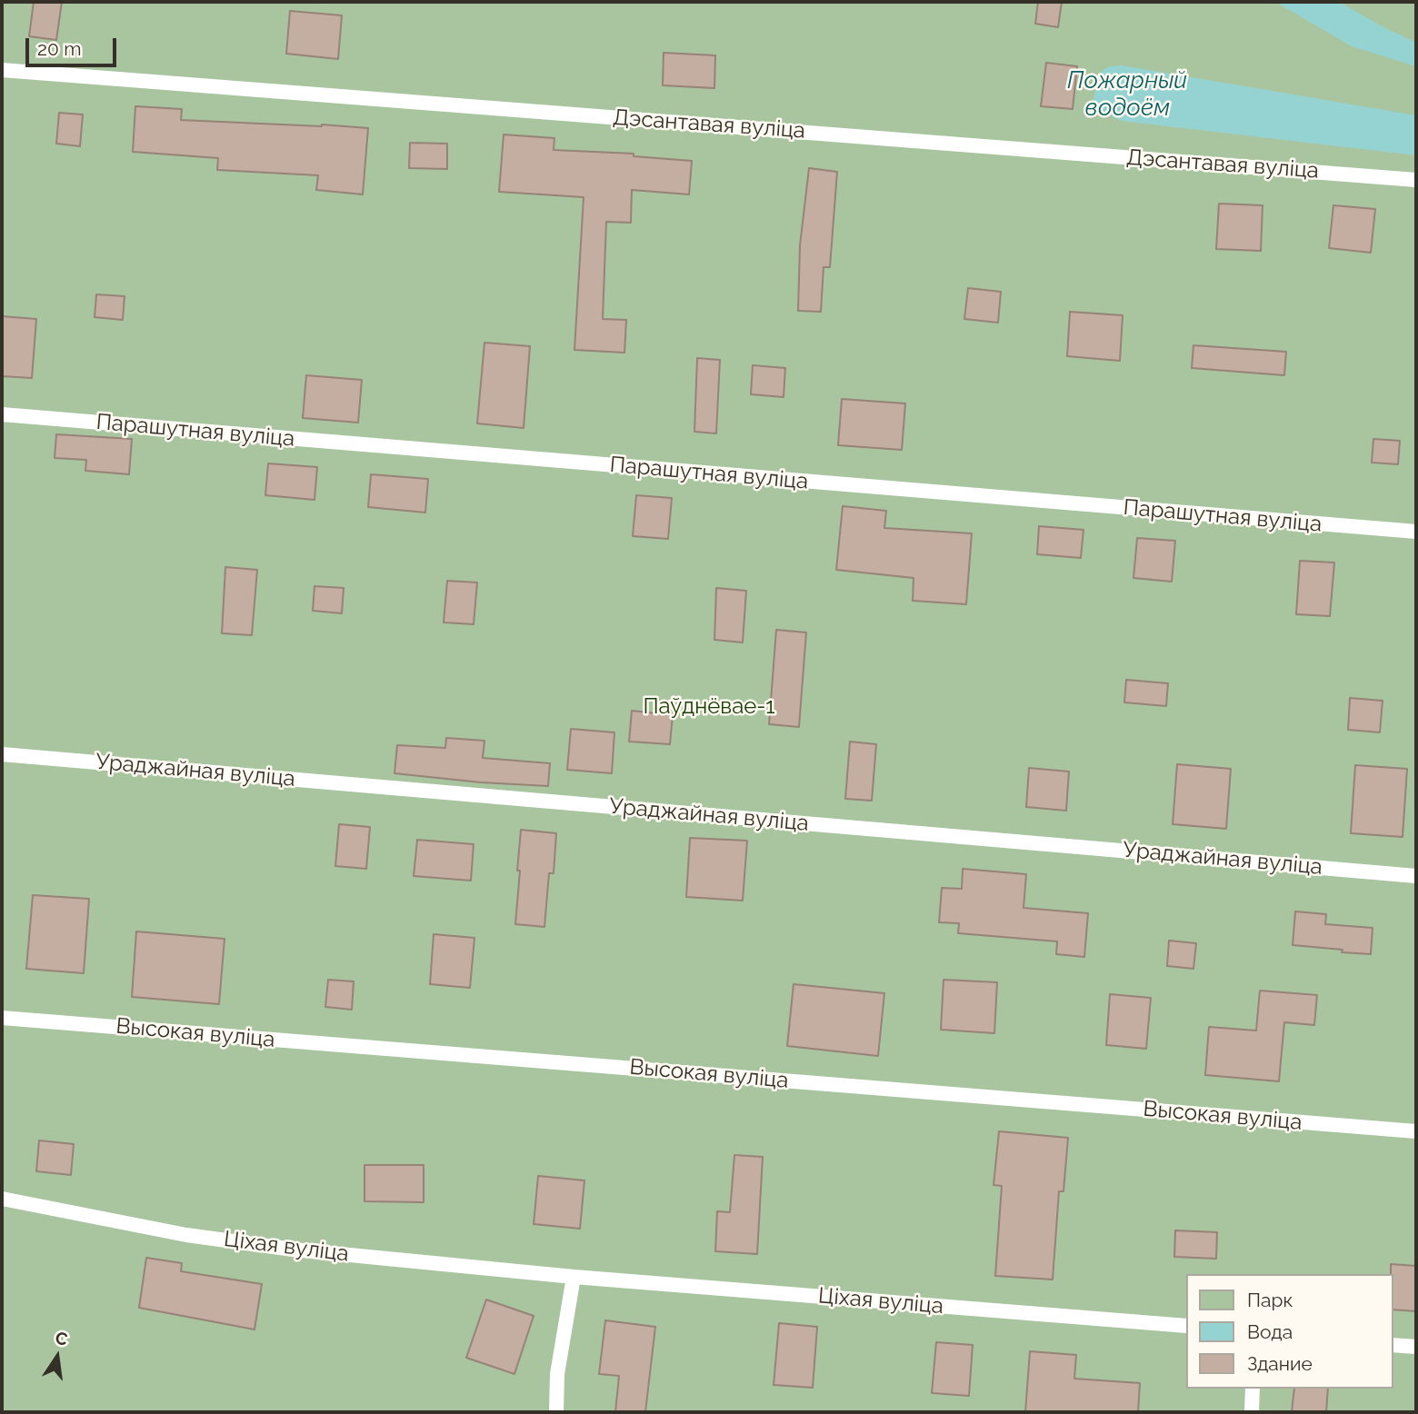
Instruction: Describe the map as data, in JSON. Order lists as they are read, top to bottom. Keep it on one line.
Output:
{"streets":{"lane":["Дэсантавая вуліца","Парашутная вуліца","Ураджайная вуліца","Высокая вуліца","Ціхая вуліца"]},"water":["Пожарный водоём"],"parks":["Паўднёвае-1"],"legend":["Парк","Вода","Здание"],"scale_bar":"20 m","north":"top"}
